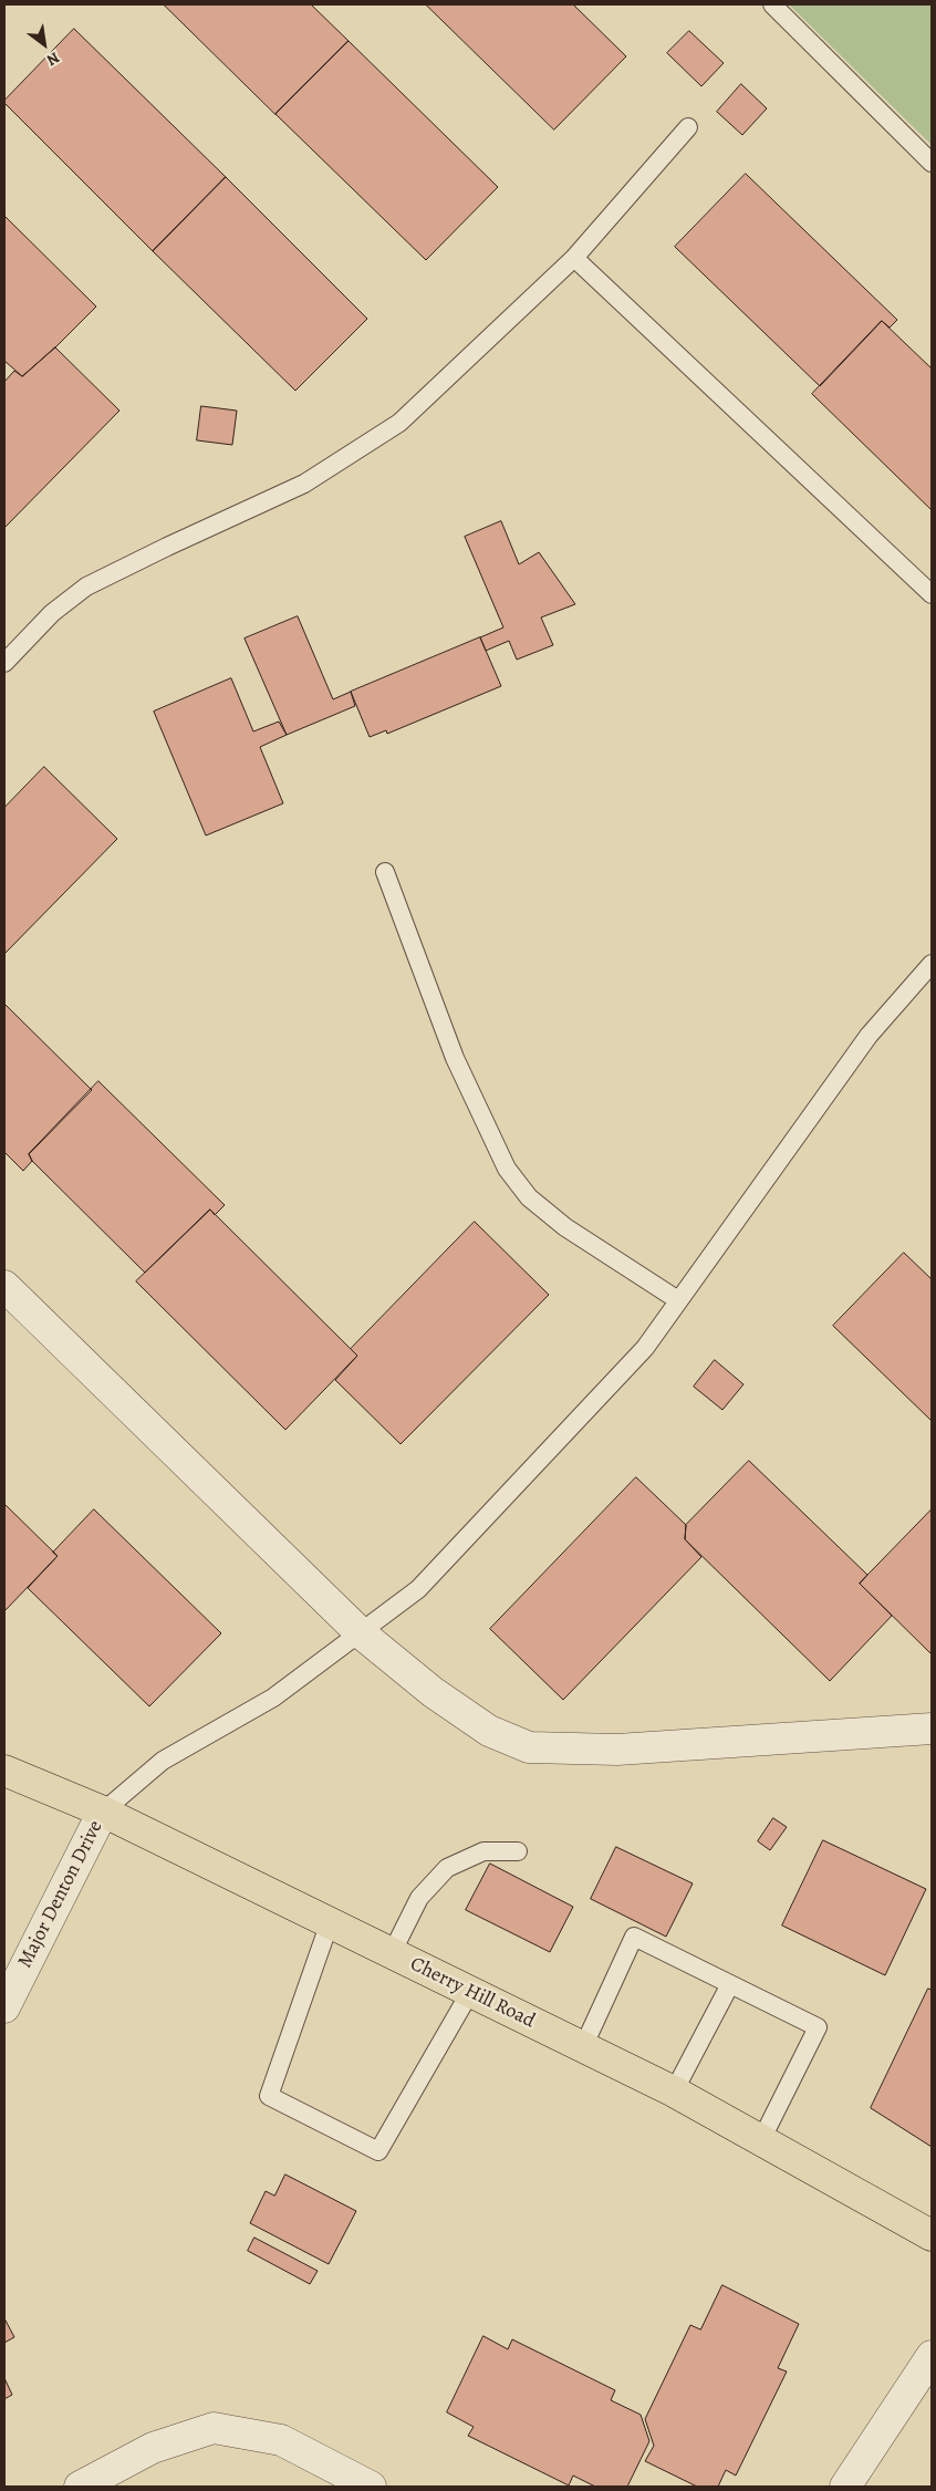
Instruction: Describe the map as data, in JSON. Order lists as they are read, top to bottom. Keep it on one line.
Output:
{"streets":{"main road":["Cherry Hill Road"],"street":["Major Denton Drive"]},"crossings":[["Major Denton Drive","Cherry Hill Road"]],"north":"bottom right"}
